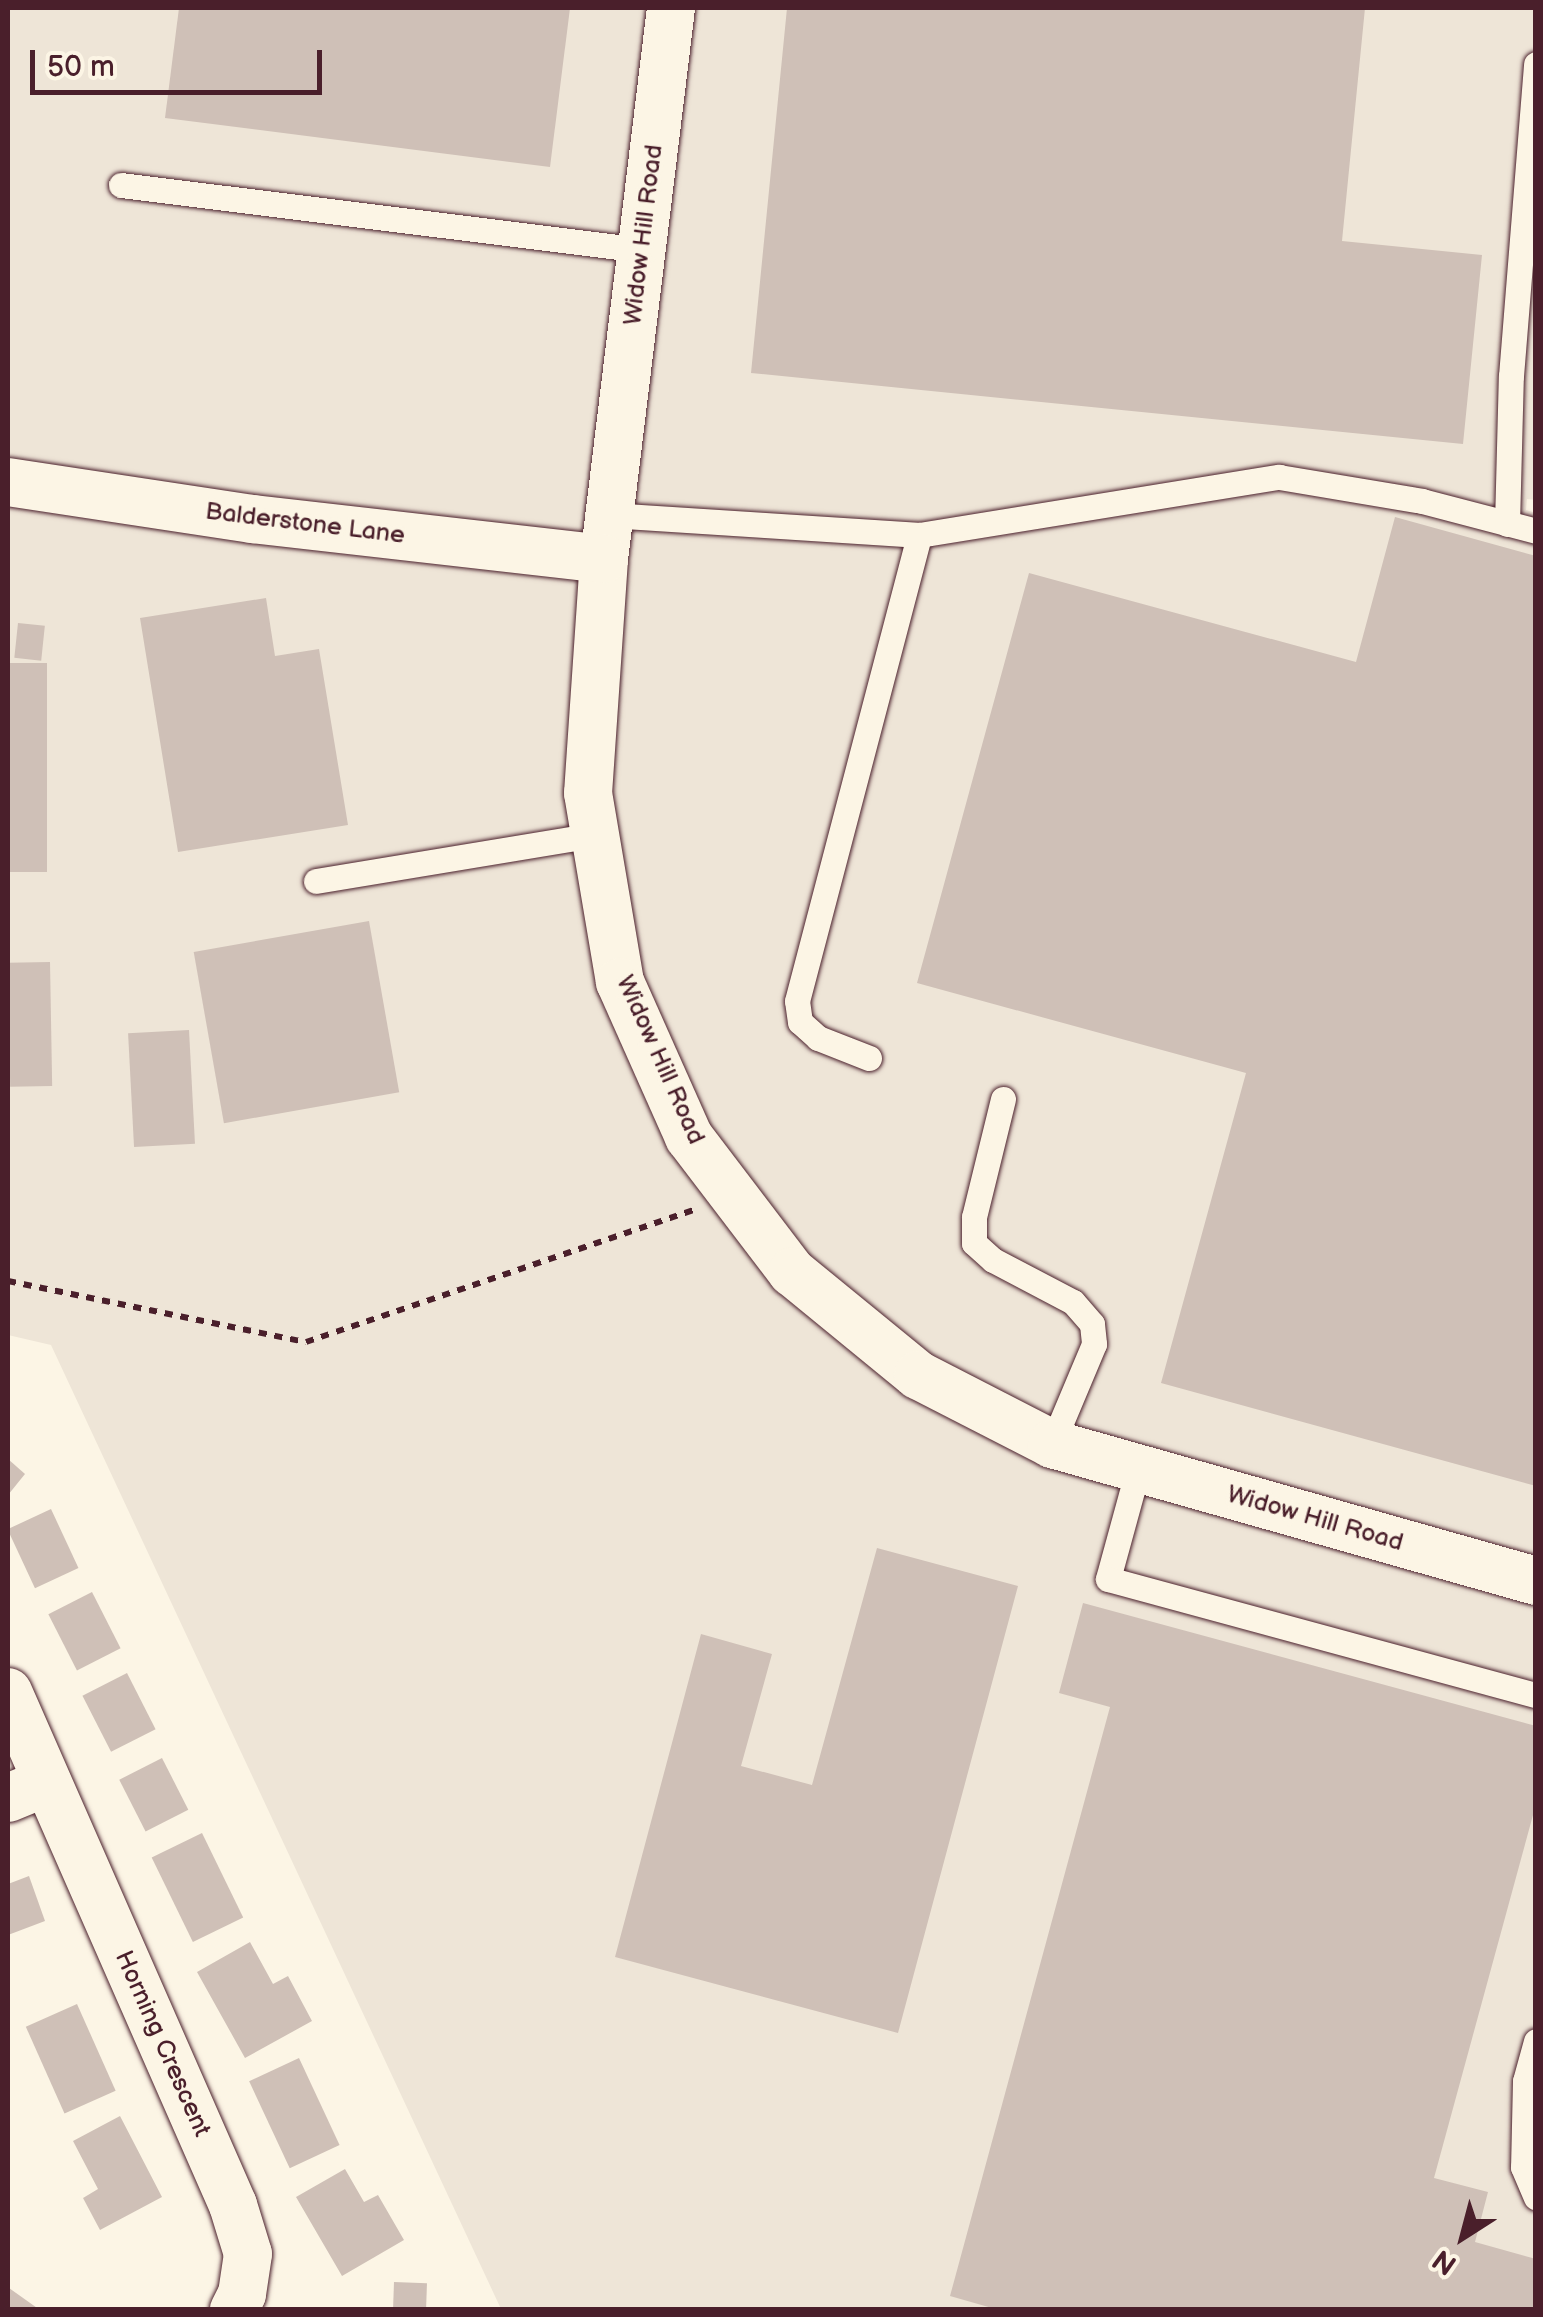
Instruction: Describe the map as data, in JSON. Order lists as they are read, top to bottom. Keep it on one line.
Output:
{"streets":{"street":["Widow Hill Road","Balderstone Lane","Horning Crescent"]},"crossings":[["Widow Hill Road","Balderstone Lane"]],"scale_bar":"50 m","north":"bottom left"}
